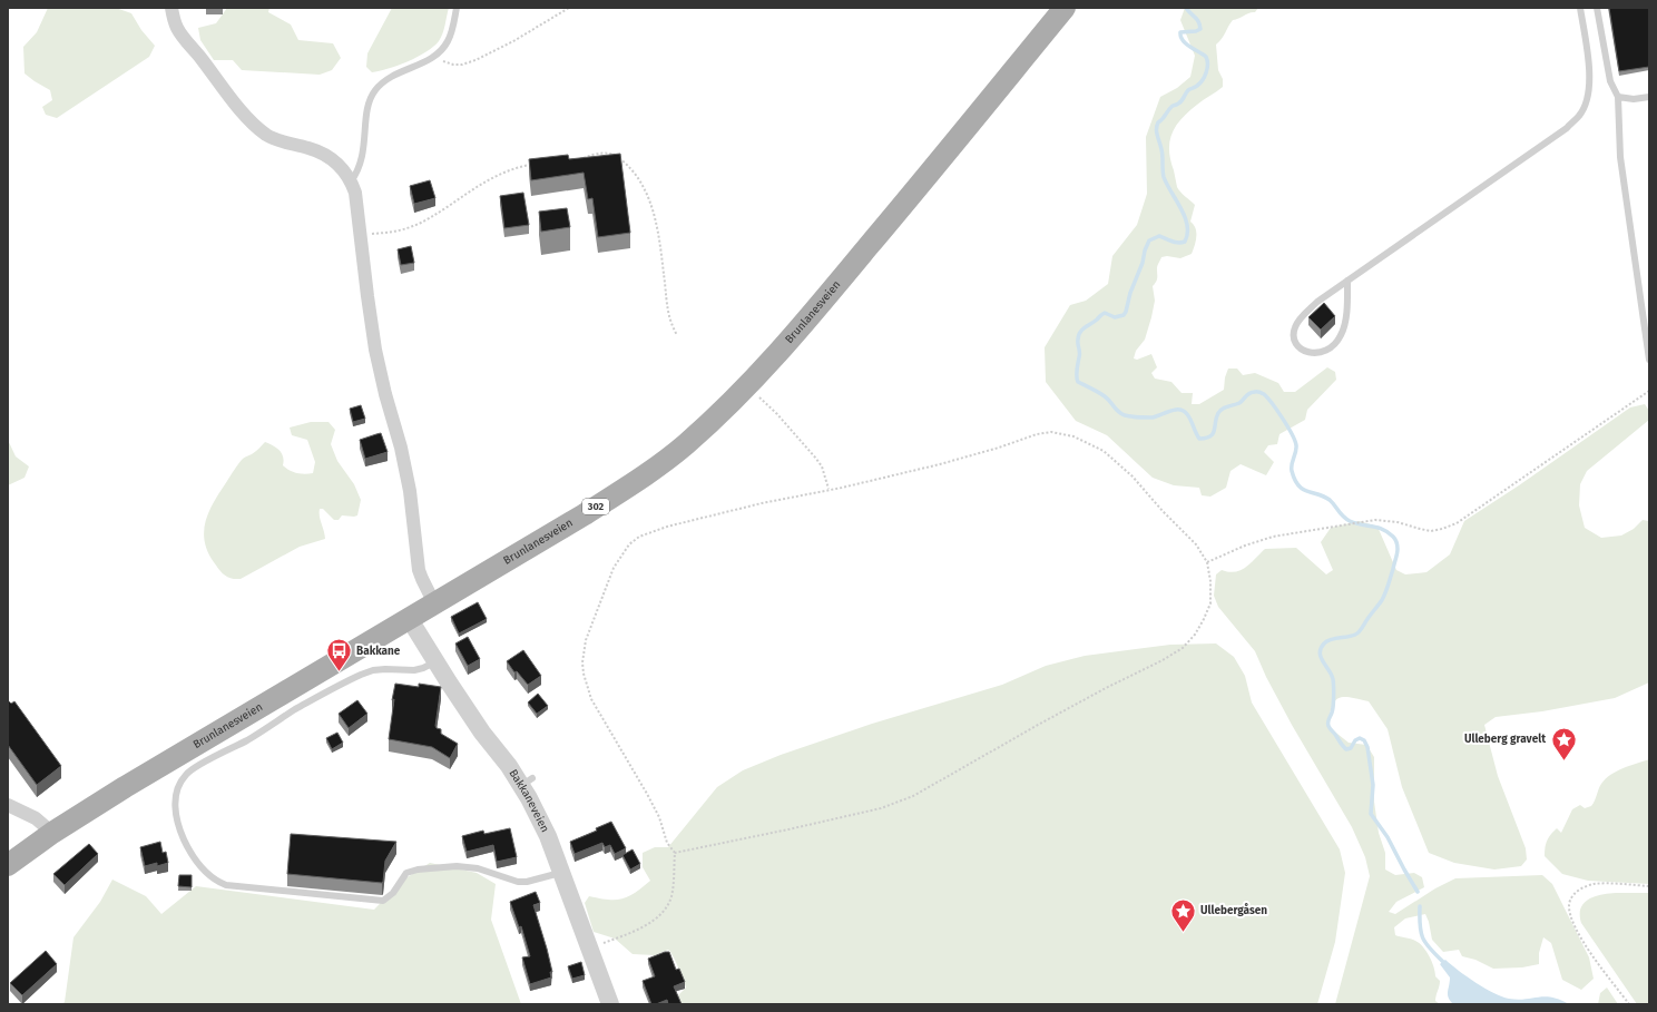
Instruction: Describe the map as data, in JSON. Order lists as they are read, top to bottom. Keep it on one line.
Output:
{"streets":{"main road":["Brunlanesveien","302"],"street":["Bakkaneveien"]},"crossings":[["Brunlanesveien","Bakkaneveien"]],"places":{"bus stop":["Bakkane"],"place":["Ulleberg gravelt","Ullebergåsen"]}}
